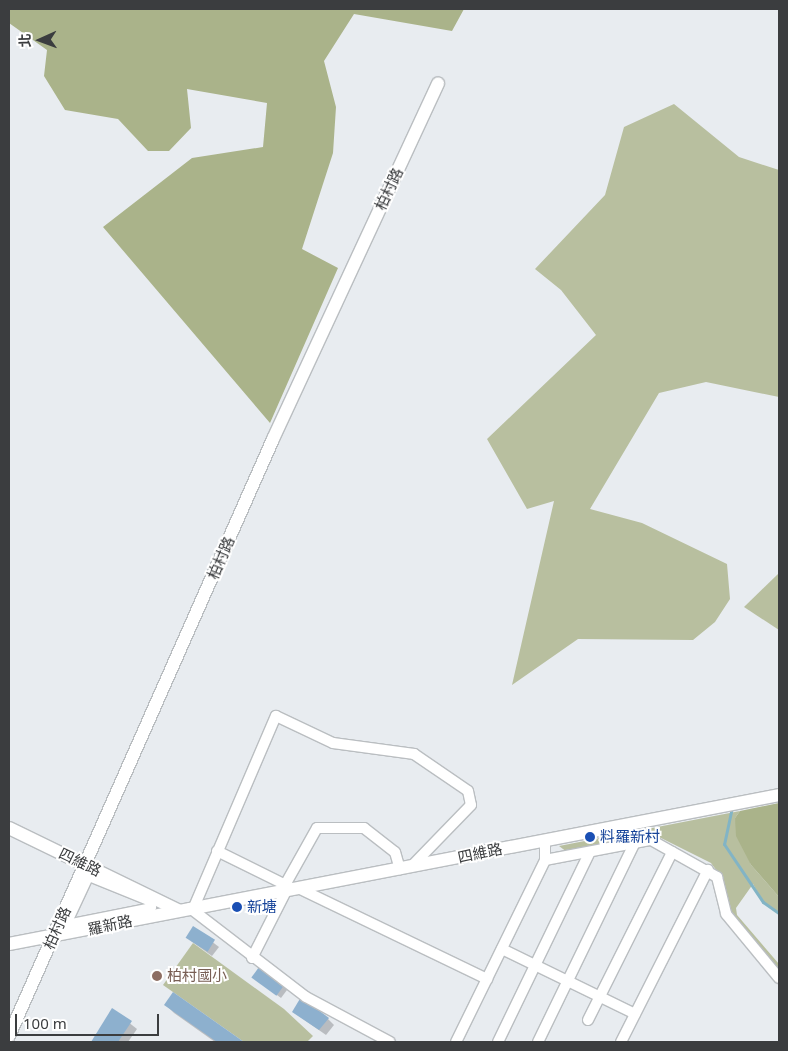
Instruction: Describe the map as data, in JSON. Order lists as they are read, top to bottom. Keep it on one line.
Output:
{"streets":{"street":["柏村路","四維路","羅新路"]},"crossings":[["柏村路","四維路"],["柏村路","羅新路"],["四維路","羅新路"]],"places":["料羅新村","新塘","柏村國小"],"scale_bar":"100 m","north":"left"}
